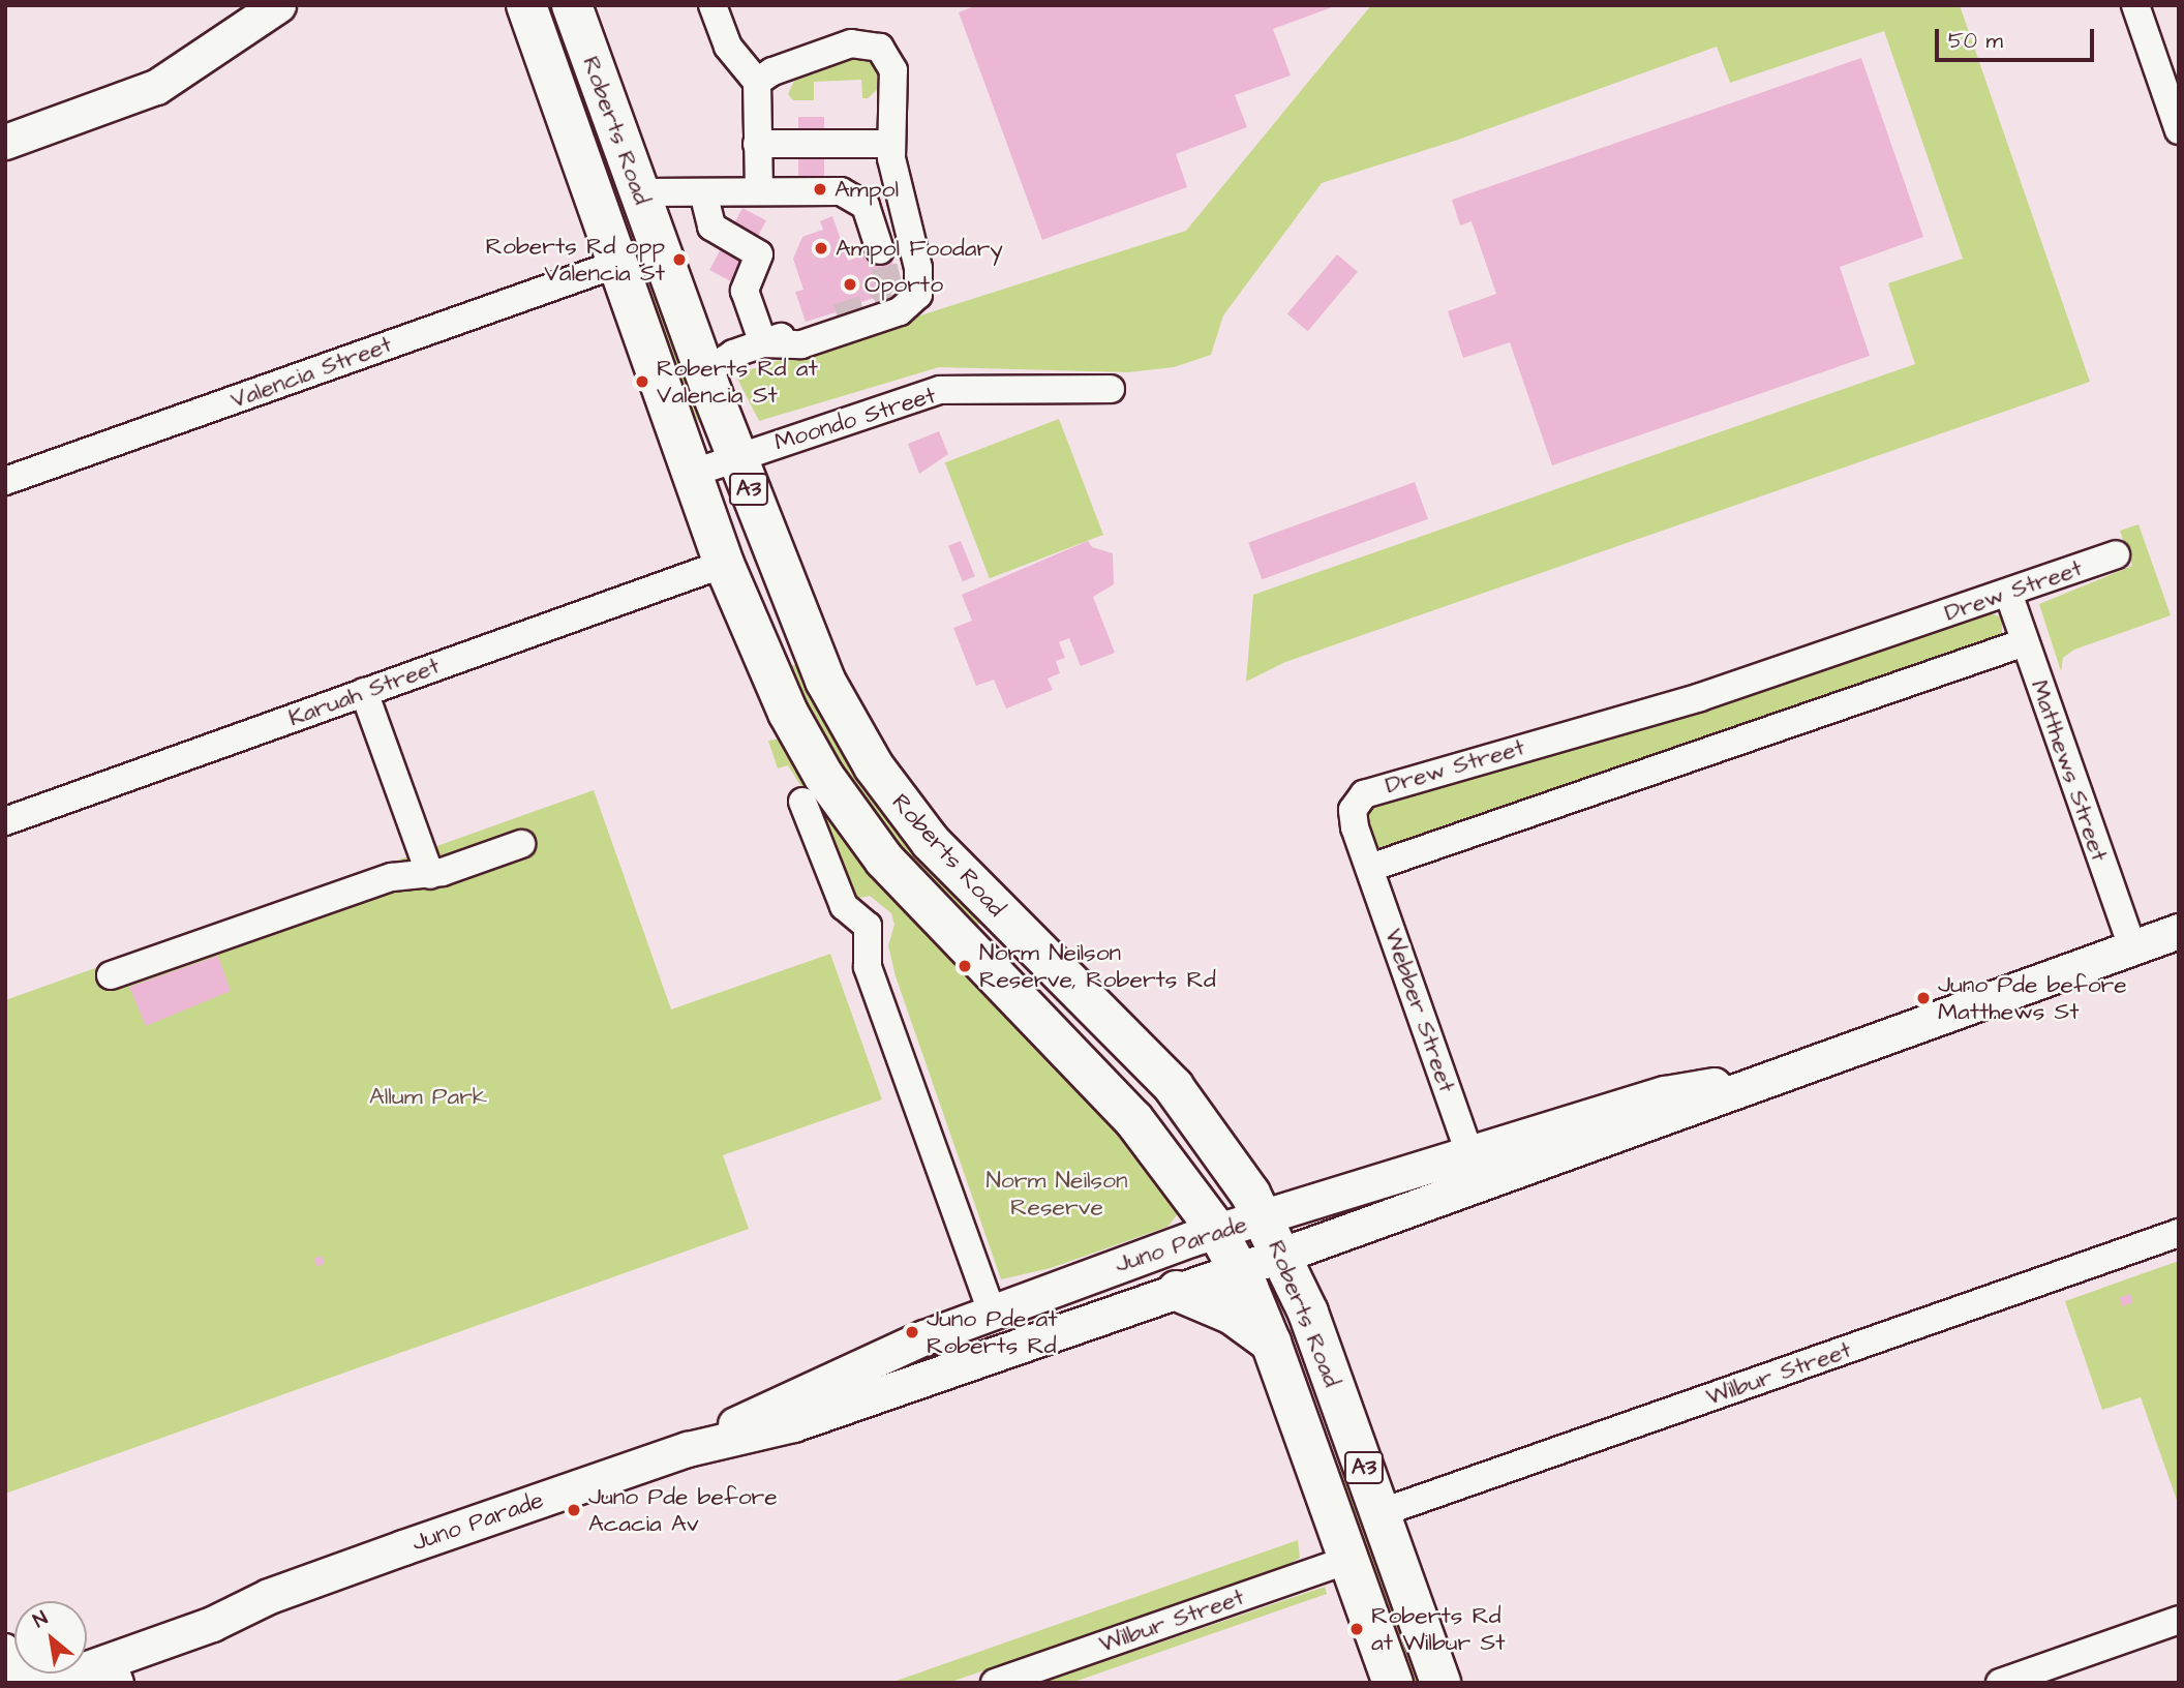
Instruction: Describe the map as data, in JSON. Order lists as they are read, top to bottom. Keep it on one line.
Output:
{"streets":{"highway":["Roberts Road","A3"],"main road":["Juno Parade"],"street":["Valencia Street","Moondo Street","Drew Street","Karuah Street","Matthews Street","Webber Street","Wilbur Street"]},"crossings":[["Roberts Road","Valencia Street"],["Roberts Road","Moondo Street"],["Roberts Road","Karuah Street"],["Roberts Road","Juno Parade"],["Roberts Road","Wilbur Street"],["Drew Street","Matthews Street"],["Drew Street","Webber Street"],["Matthews Street","Juno Parade"],["Webber Street","Juno Parade"]],"parks":["Allum Park","Norm Neilson Reserve"],"places":["Ampol","Ampol Foodary","Roberts Rd opp Valencia St","Oporto","Roberts Rd at Valencia St","Norm Neilson Reserve, Roberts Rd","Juno Pde before Matthews St","Juno Pde at Roberts Rd","Juno Pde before Acacia Av","Roberts Rd at Wilbur St"],"scale_bar":"50 m","north":"top left"}
